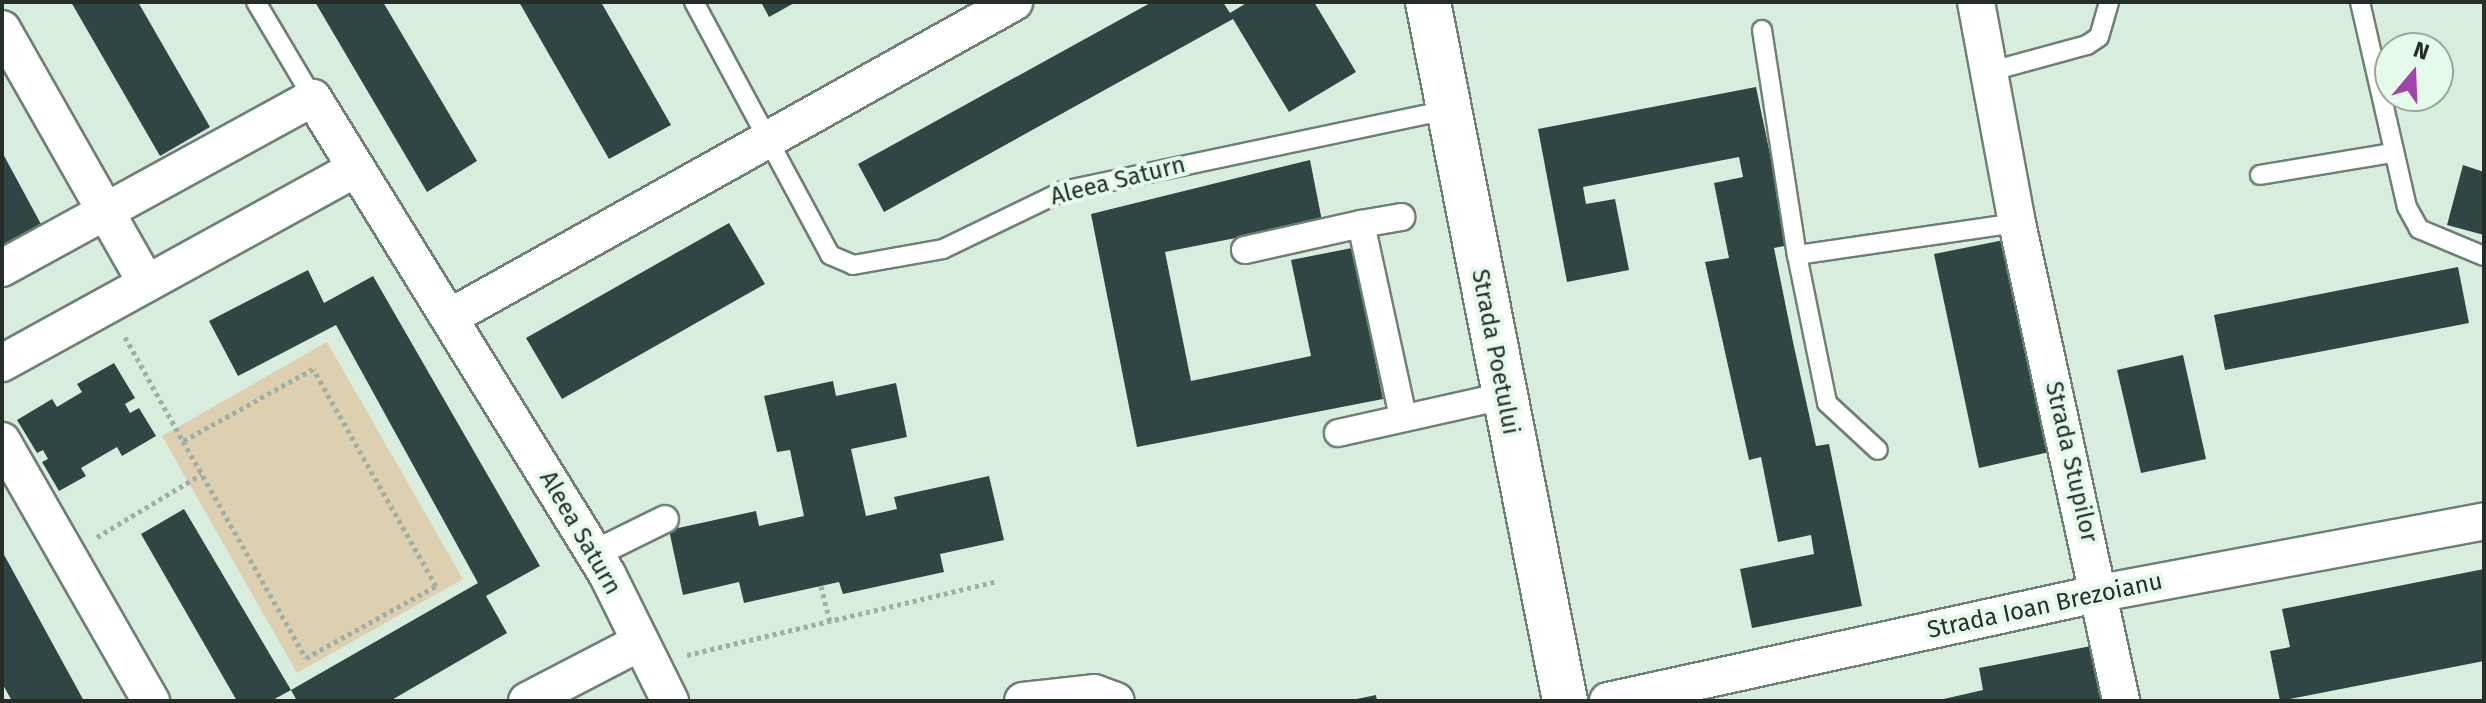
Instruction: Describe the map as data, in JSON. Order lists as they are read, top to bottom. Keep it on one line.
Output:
{"streets":{"street":["Aleea Saturn","Strada Poetului","Strada Stupilor","Strada Ioan Brezoianu"]},"crossings":[["Aleea Saturn","Strada Poetului"],["Strada Stupilor","Strada Ioan Brezoianu"]],"north":"top"}
